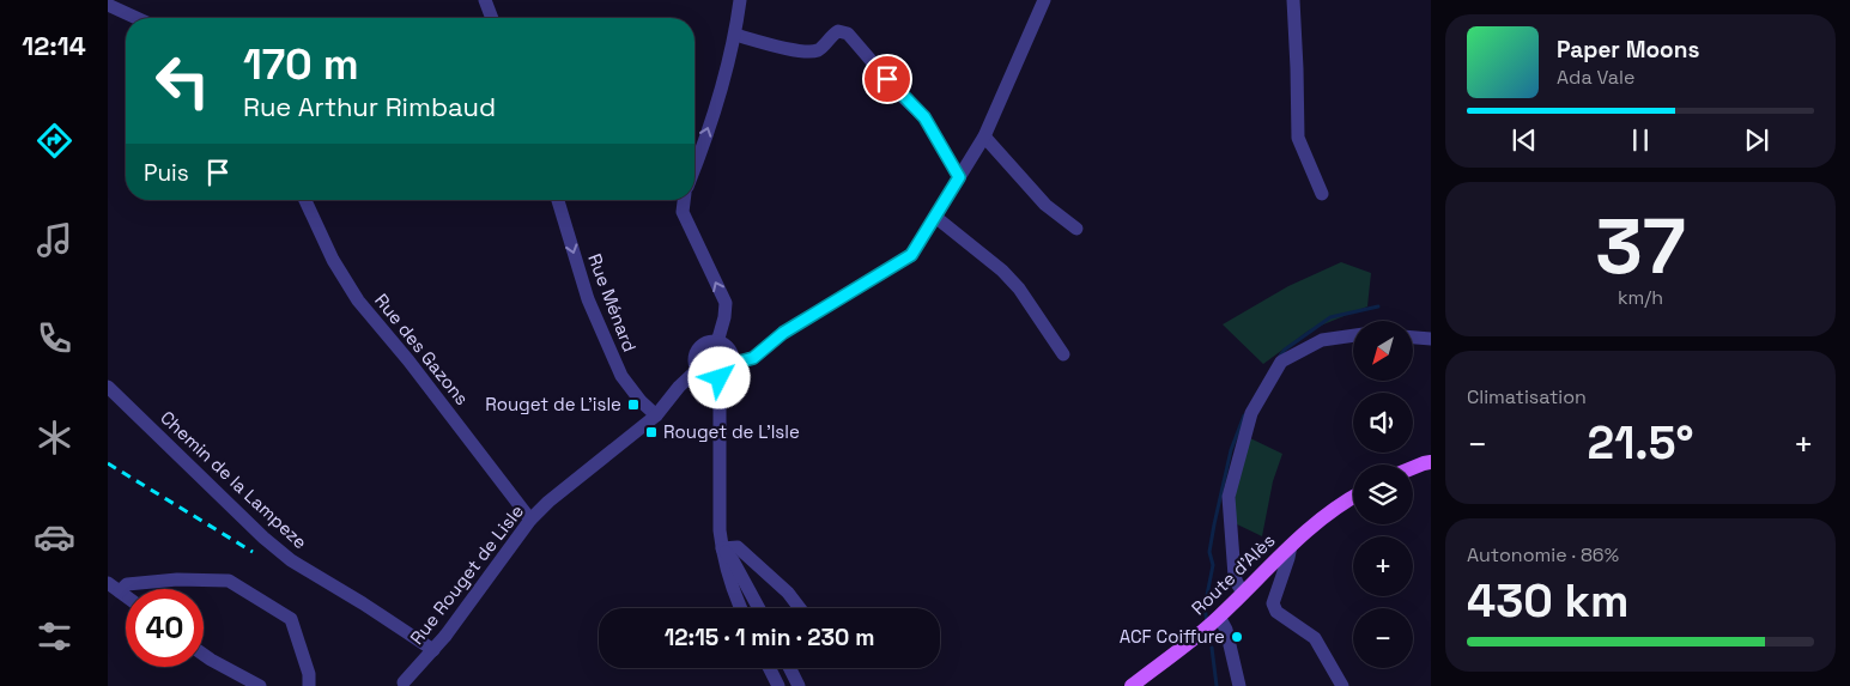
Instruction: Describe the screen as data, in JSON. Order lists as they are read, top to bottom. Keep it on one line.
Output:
{"streets":{"main road":["Route d'Alès"],"street":["Rue Ménard","Rue des Gazons","Chemin de la Lampeze","Rue Rouget de Lisle"]},"crossings":[["Rue Ménard","Rue Rouget de Lisle"],["Rue des Gazons","Rue Rouget de Lisle"],["Chemin de la Lampeze","Rue Rouget de Lisle"]],"one_way":["Rue Ménard"],"places":{"transit":["Rouget de L'isle","Rouget de L'Isle"],"other":["ACF Coiffure"]},"north":"bottom left","page":{"tabs":"12:14","turn":["170 m","Rue Arthur Rimbaud"],"song":["Paper Moons","Ada Vale"],"then":"Puis","tile":[["37","km/h"],"Climatisation",["Autonomie · 86%","430 km"]],"map_buttons":["+","−"],"heat":["−","21.5°","+"],"limit":"40","trip":"12:15 · 1 min · 230 m"}}
